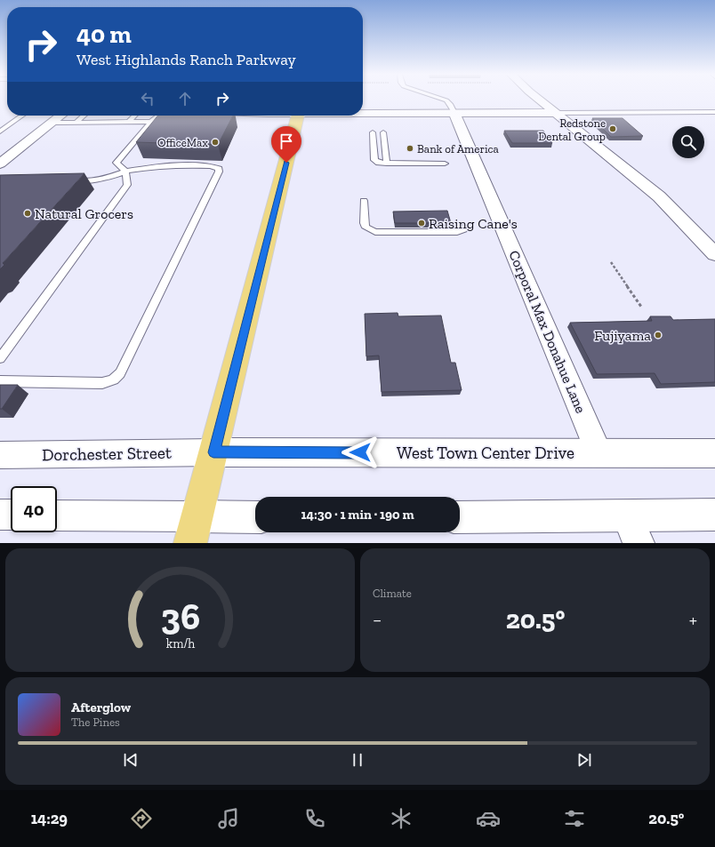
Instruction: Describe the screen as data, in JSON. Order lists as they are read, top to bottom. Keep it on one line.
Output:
{"streets":{"street":["Corporal Max Donahue Lane","West Town Center Drive","Dorchester Street"]},"crossings":[["Corporal Max Donahue Lane","West Town Center Drive"],["West Town Center Drive","Dorchester Street"]],"places":["Redstone Dental Group","OfficeMax","Bank of America","Natural Grocers","Raising Cane's","Fujiyama"],"page":{"turn":["40 m","West Highlands Ranch Parkway"],"limit":"40","trip":"14:30 · 1 min · 190 m","tile":"Climate","heat":["−","20.5°","+"],"song":["Afterglow","The Pines"],"tabs":["14:29","20.5°"],"gauge":["36","km/h"]}}
